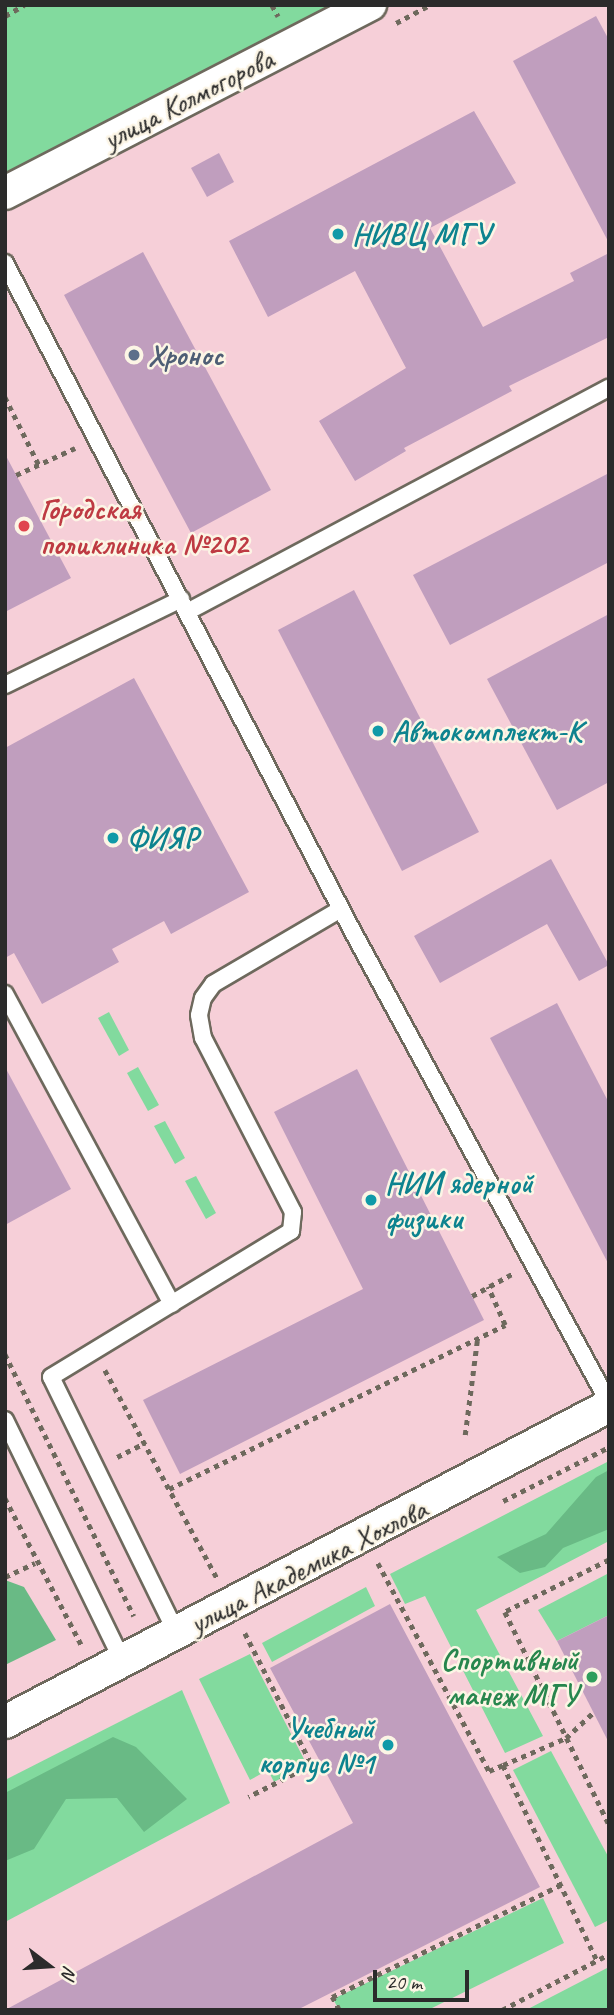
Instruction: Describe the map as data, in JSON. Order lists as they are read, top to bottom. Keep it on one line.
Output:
{"streets":{"street":["улица Колмогорова","улица Академика Хохлова"]},"places":["НИВЦ МГУ","Хронос","Городская поликлиника №202","Автокомплект-К","ФИЯР","НИИ ядерной физики","Спортивный манеж МГУ","Учебный корпус №1"],"scale_bar":"20 m","north":"right"}
